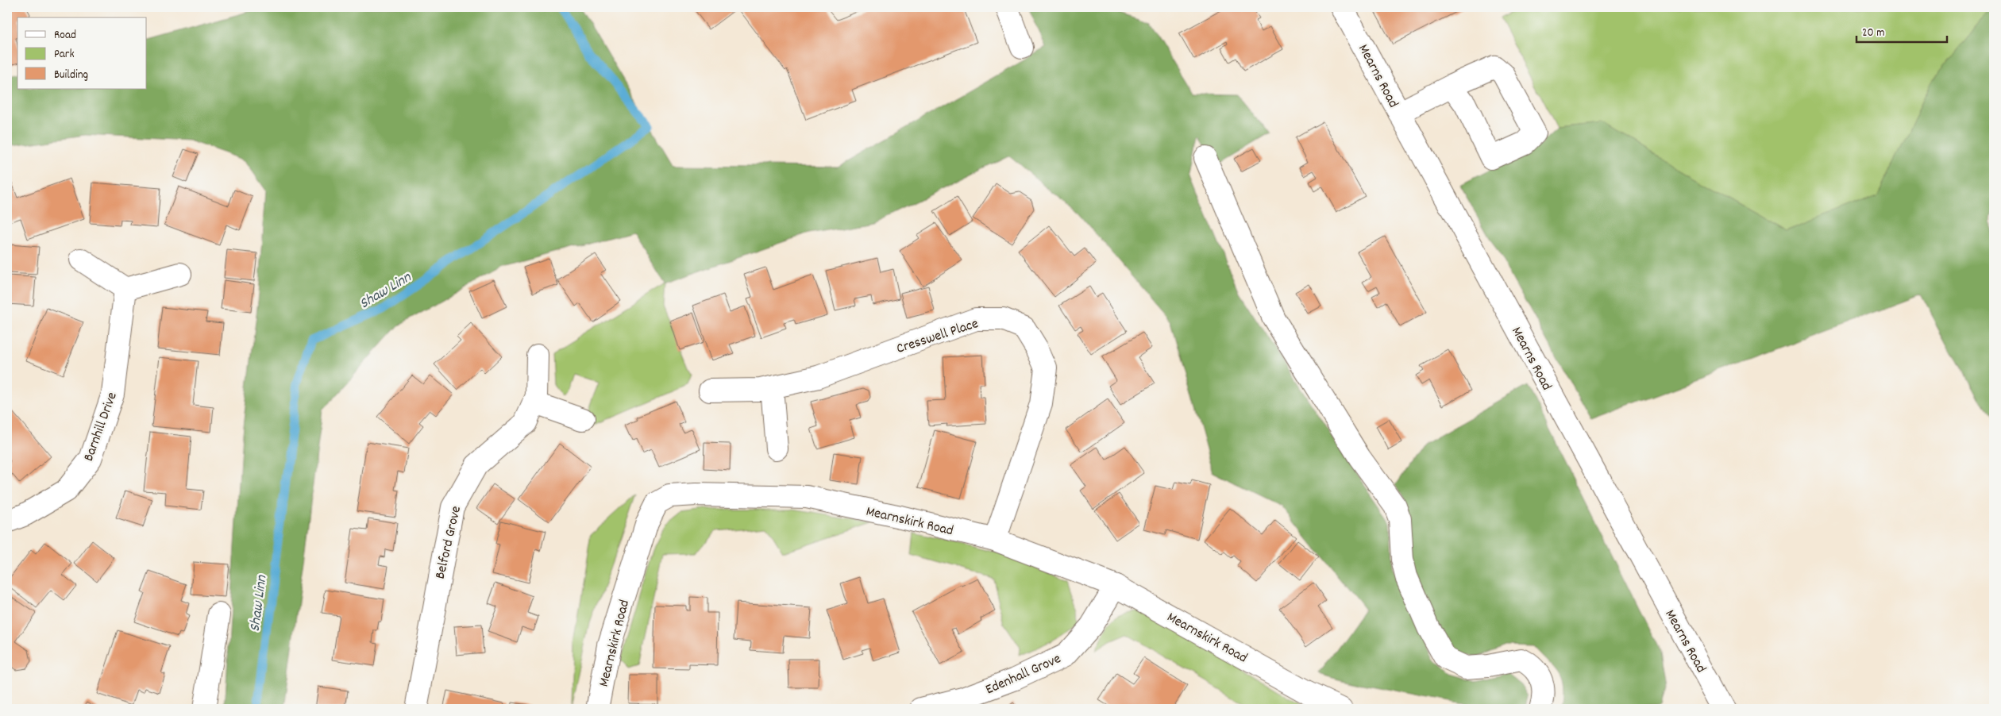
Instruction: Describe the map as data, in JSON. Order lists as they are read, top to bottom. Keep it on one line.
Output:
{"streets":{"street":["Mearns Road","Cresswell Place","Barnhill Drive","Mearnskirk Road","Belford Grove","Edenhall Grove"]},"crossings":[["Cresswell Place","Mearnskirk Road"],["Mearnskirk Road","Edenhall Grove"]],"water":["Shaw Linn"],"legend":["Road","Park","Building"],"scale_bar":"20 m"}
